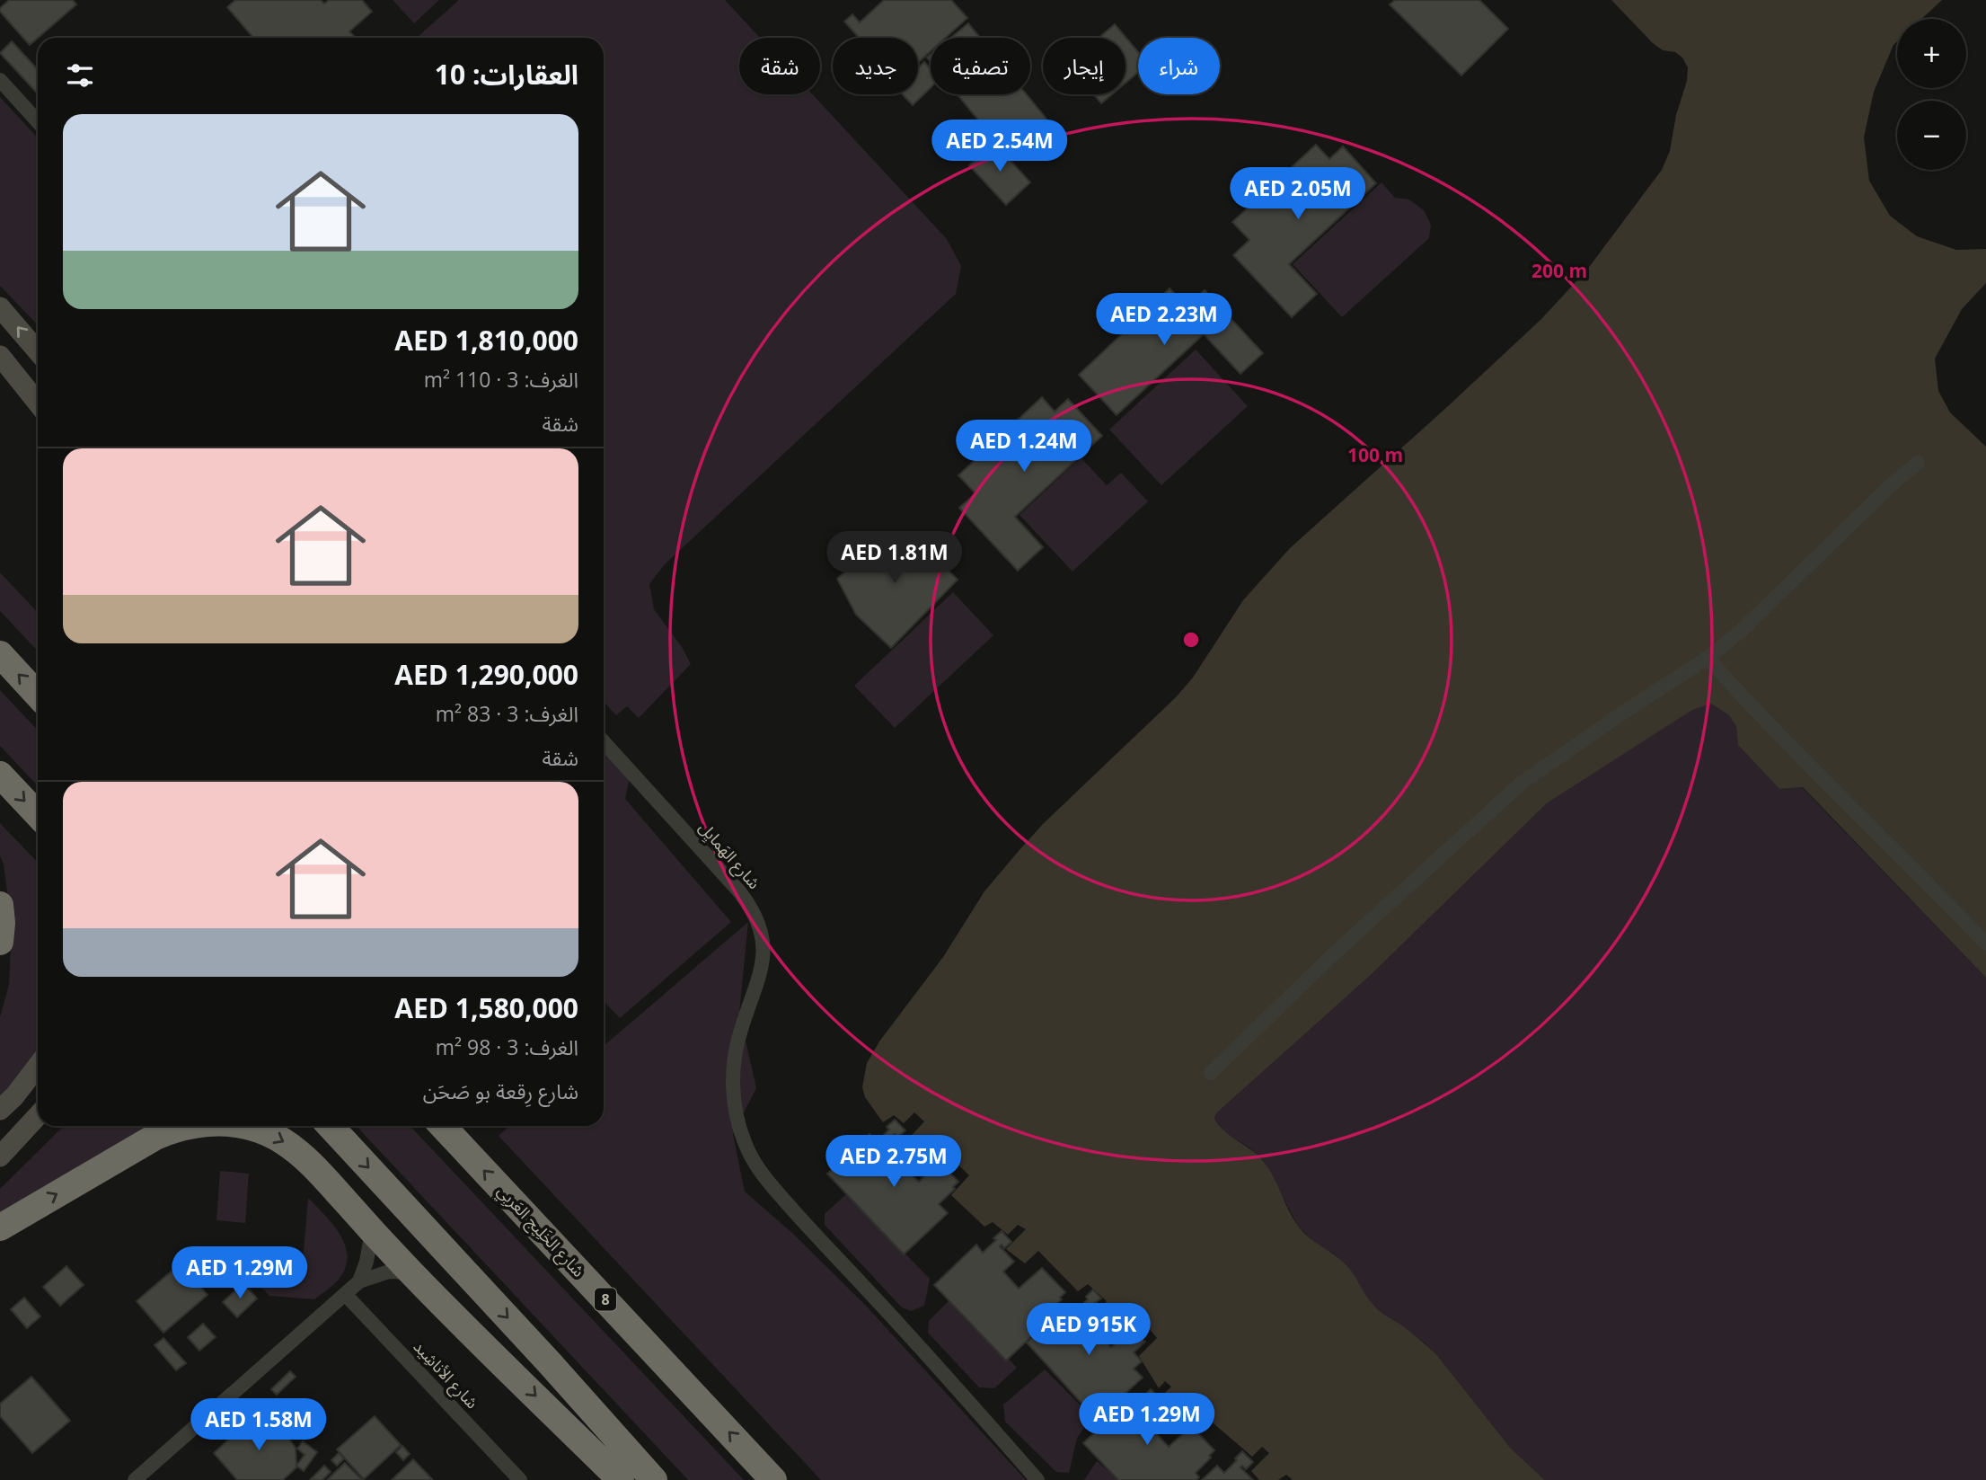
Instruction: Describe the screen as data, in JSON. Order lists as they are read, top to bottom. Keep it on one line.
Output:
{"streets":{"highway":["شارع الخَلِيج العَربِي","8"],"street":["شارع الهَمايِل","شارع الأناشِيد"]},"page":{"map_buttons":["+","−"],"chip":["شراء","إيجار","تصفية","جديد","شقة"],"heading":"العقارات: 10","list":[{"name":"AED 1,810,000","note":"الغرف: 3 · 110 m² · شقة"},{"name":"AED 1,290,000","note":"الغرف: 3 · 83 m² · شقة"},{"name":"AED 1,580,000","note":"الغرف: 3 · 98 m² · شارع رِقعة بو صَحَن"}],"price":["AED 2.54M","AED 2.05M","AED 2.23M","AED 1.24M","AED 1.81M","AED 2.75M","AED 1.29M","AED 915K","AED 1.29M","AED 1.58M"]},"rings":["200 m","100 m"]}
